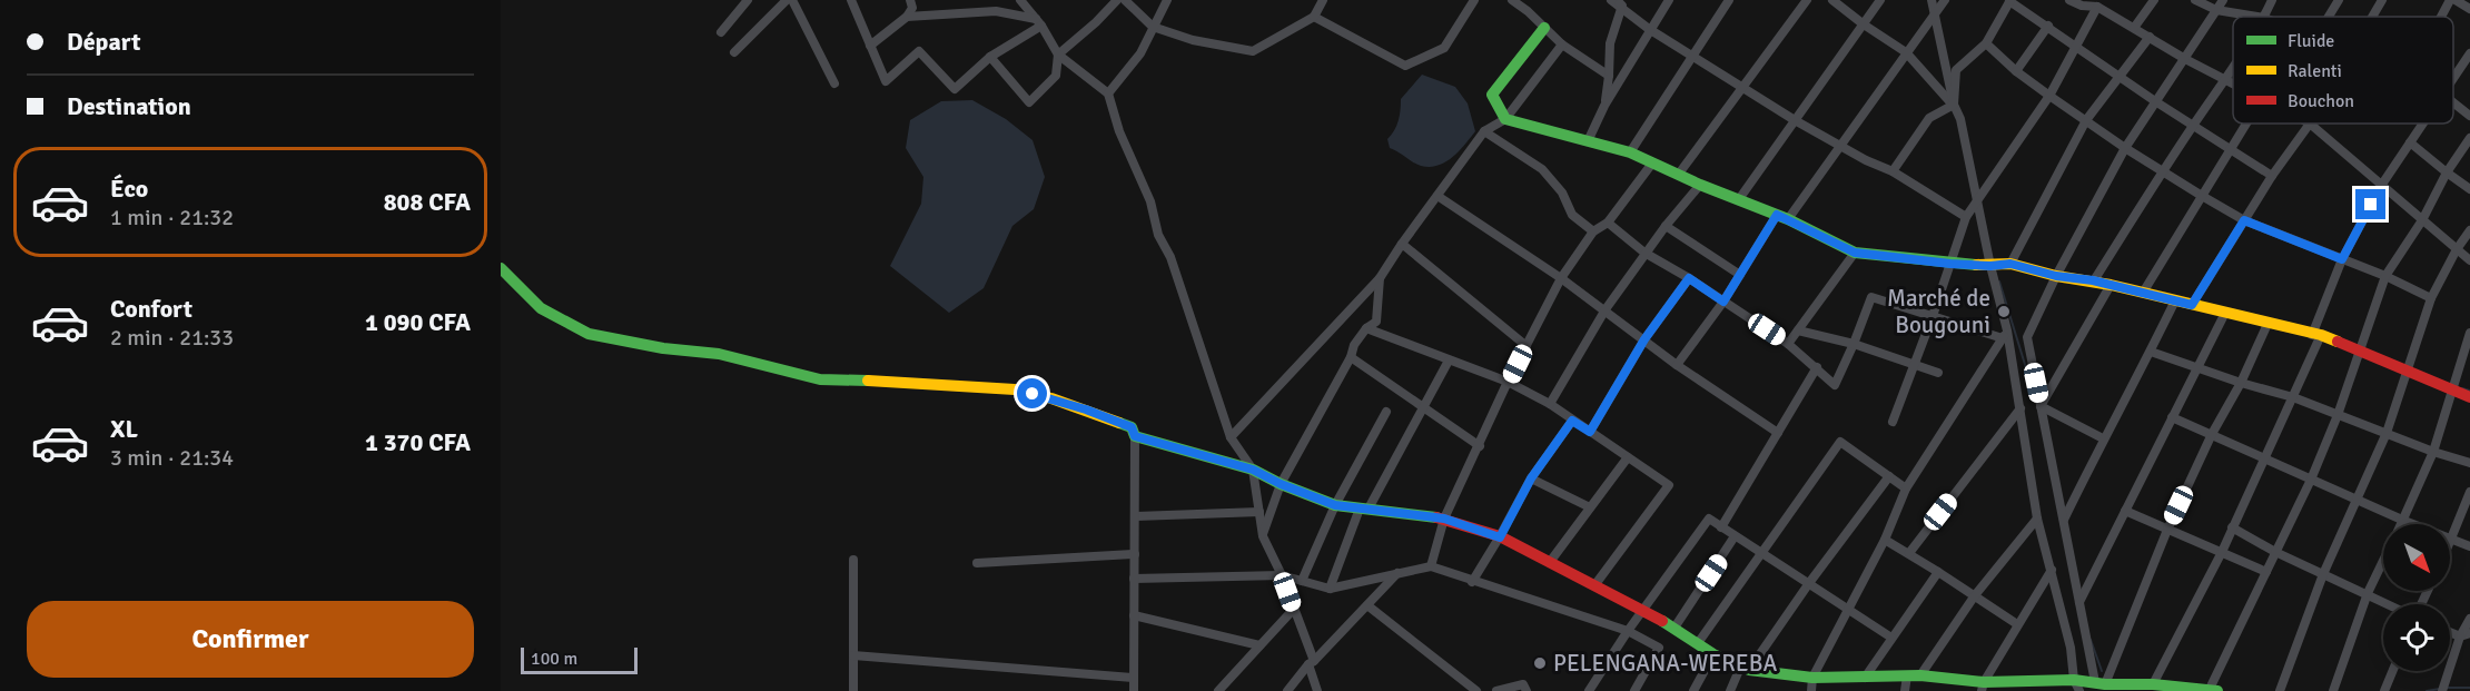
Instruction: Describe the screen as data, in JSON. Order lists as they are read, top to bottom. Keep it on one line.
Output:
{"places":["Marché de Bougouni","PELENGANA-WEREBA"],"legend":["Fluide","Ralenti","Bouchon"],"scale_bar":"100 m","north":"bottom right","page":{"banner":["Départ","Destination"],"list":[{"name":"Éco","note":"1 min · 21:32","value":"808 CFA"},{"name":"Confort","note":"2 min · 21:33","value":"1 090 CFA"},{"name":"XL","note":"3 min · 21:34","value":"1 370 CFA"}],"buttons":"Confirmer","scale":"100 m"}}
